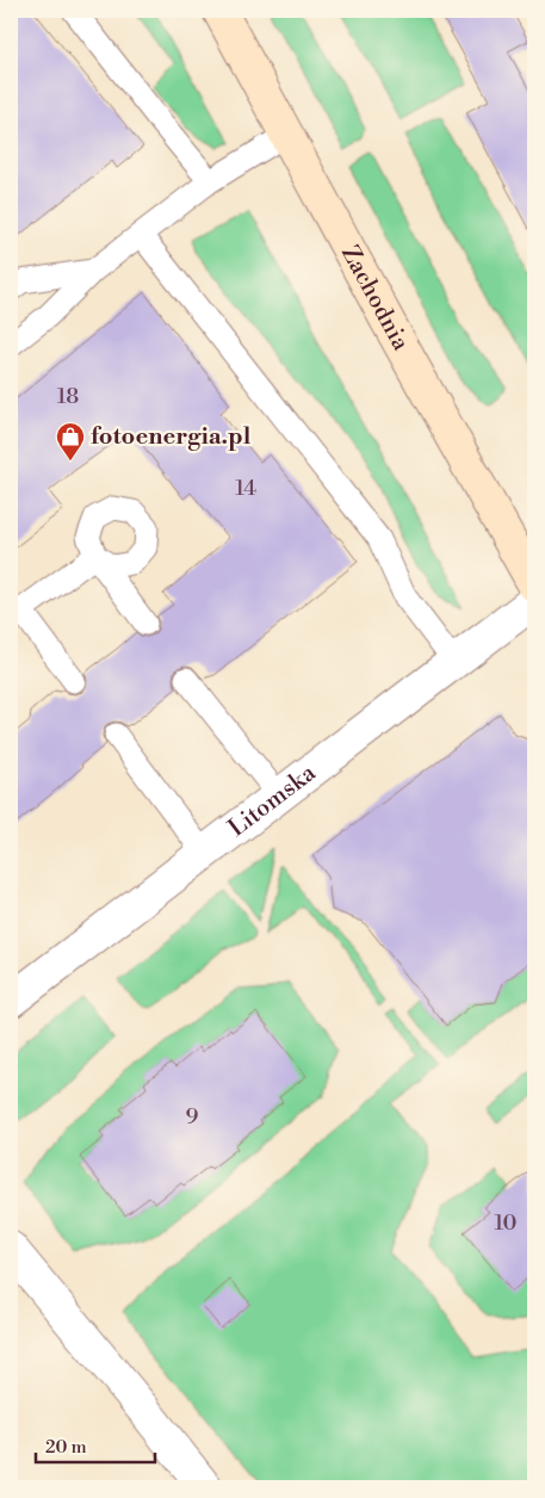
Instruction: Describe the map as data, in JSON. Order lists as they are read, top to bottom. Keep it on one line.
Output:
{"streets":{"street":["Zachodnia","Litomska"]},"places":{"shop":["fotoenergia.pl"]},"house_numbers":["18","14","9","10"],"scale_bar":"20 m"}
